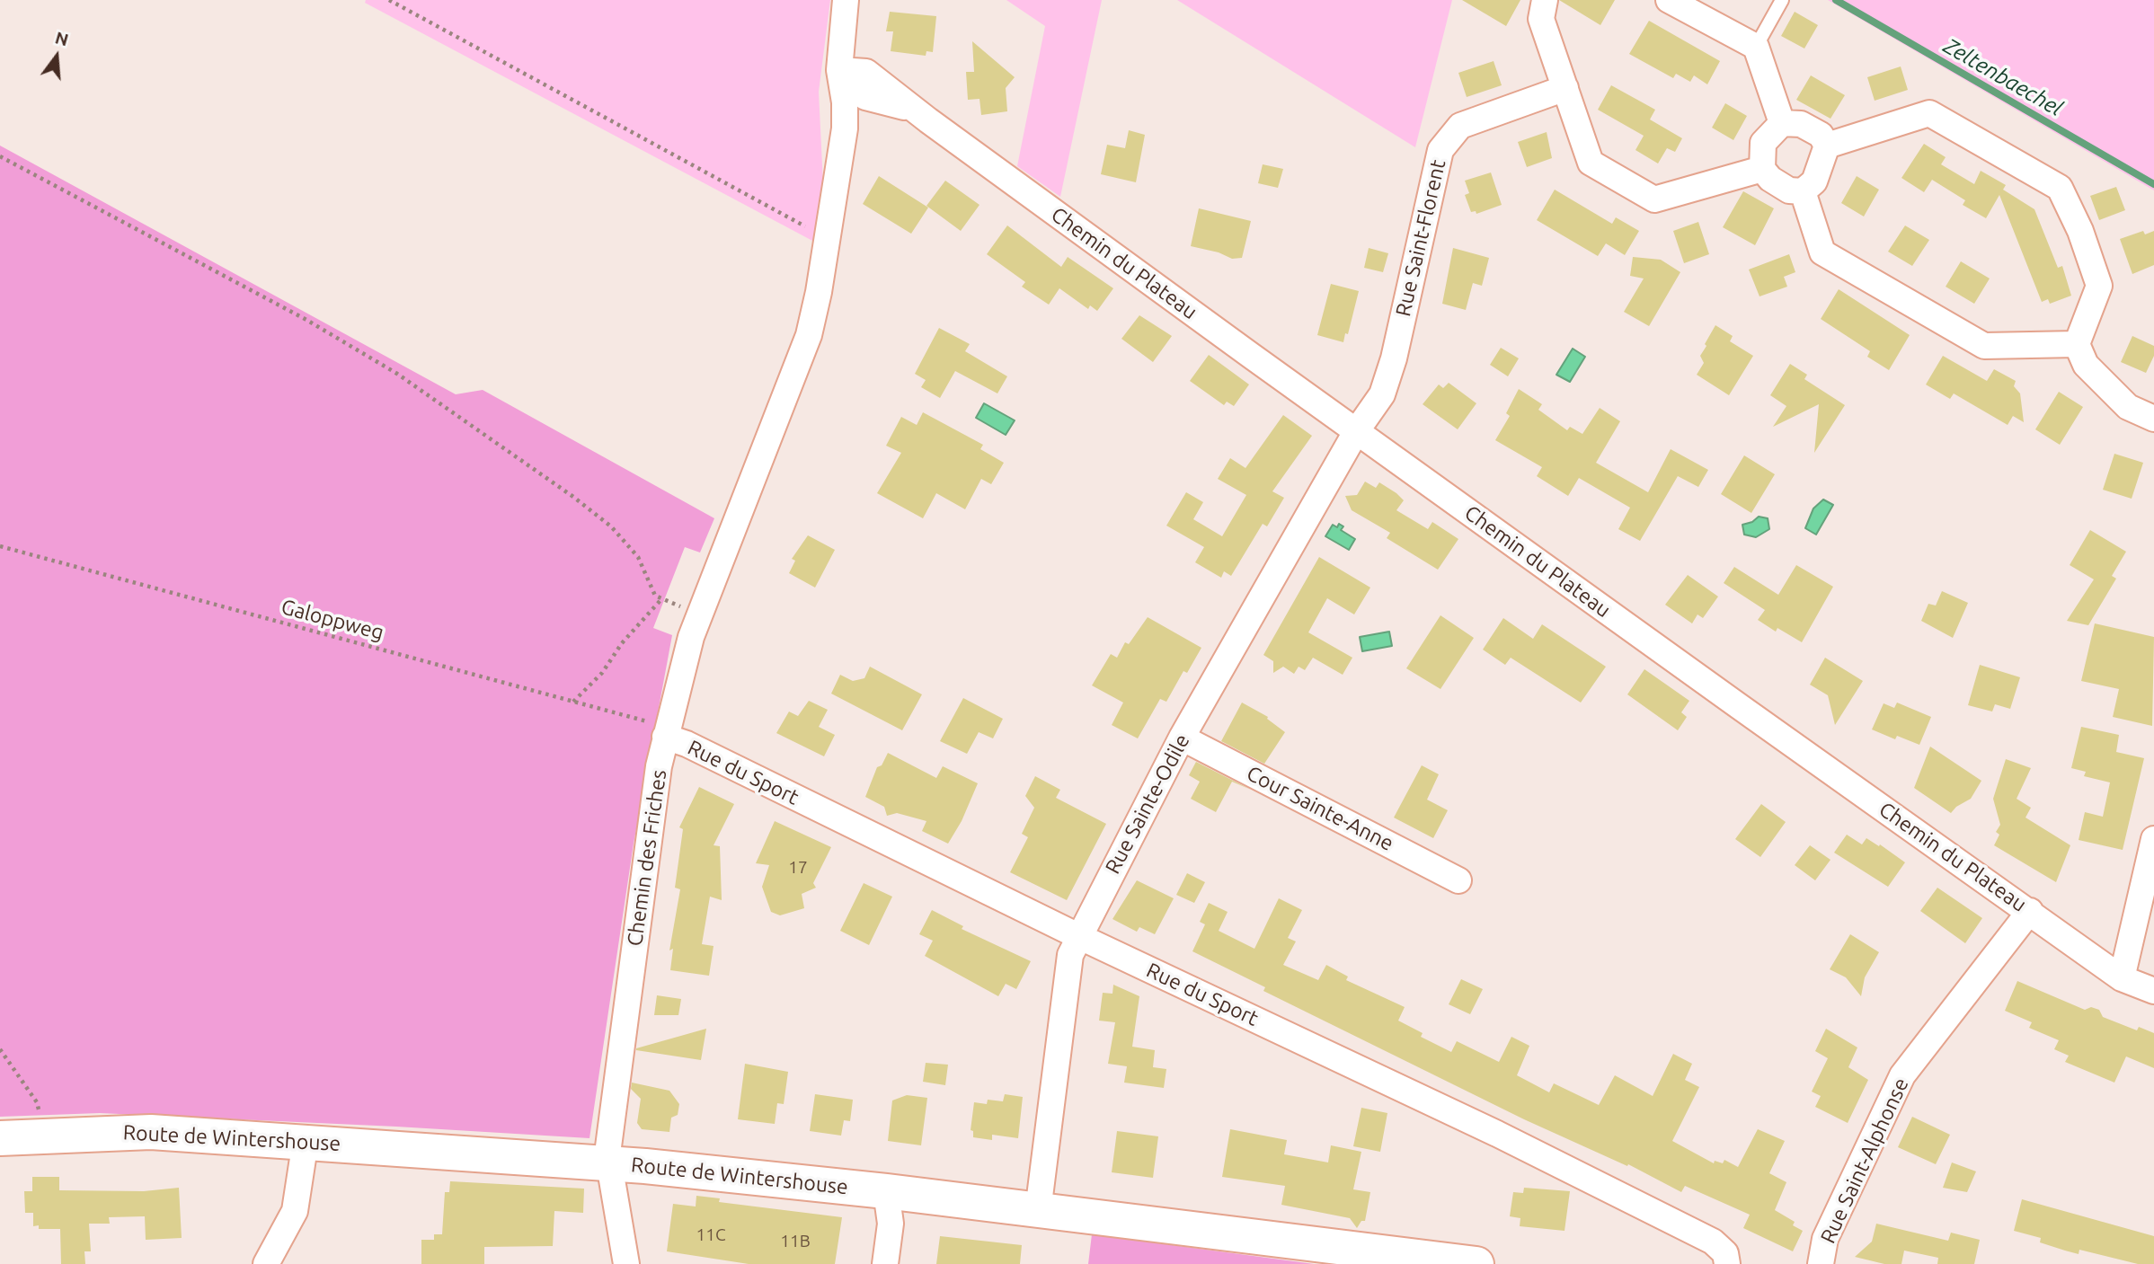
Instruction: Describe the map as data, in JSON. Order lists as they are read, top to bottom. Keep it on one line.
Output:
{"streets":{"street":["Rue Saint-Florent","Chemin du Plateau","Rue du Sport","Rue Sainte-Odile","Cour Sainte-Anne","Chemin des Friches","Route de Wintershouse","Rue Saint-Alphonse"],"path":["Galoppweg"]},"crossings":[["Rue Saint-Florent","Chemin du Plateau"],["Rue Saint-Florent","Rue Sainte-Odile"],["Chemin du Plateau","Rue Sainte-Odile"],["Chemin du Plateau","Chemin des Friches"],["Chemin du Plateau","Rue Saint-Alphonse"],["Galoppweg","Rue du Sport"],["Galoppweg","Chemin des Friches"],["Rue du Sport","Rue Sainte-Odile"],["Rue du Sport","Chemin des Friches"],["Rue Sainte-Odile","Cour Sainte-Anne"],["Rue Sainte-Odile","Route de Wintershouse"],["Chemin des Friches","Route de Wintershouse"]],"water":["Zeltenbaechel"],"house_numbers":["17","11C","11B"],"north":"top"}
